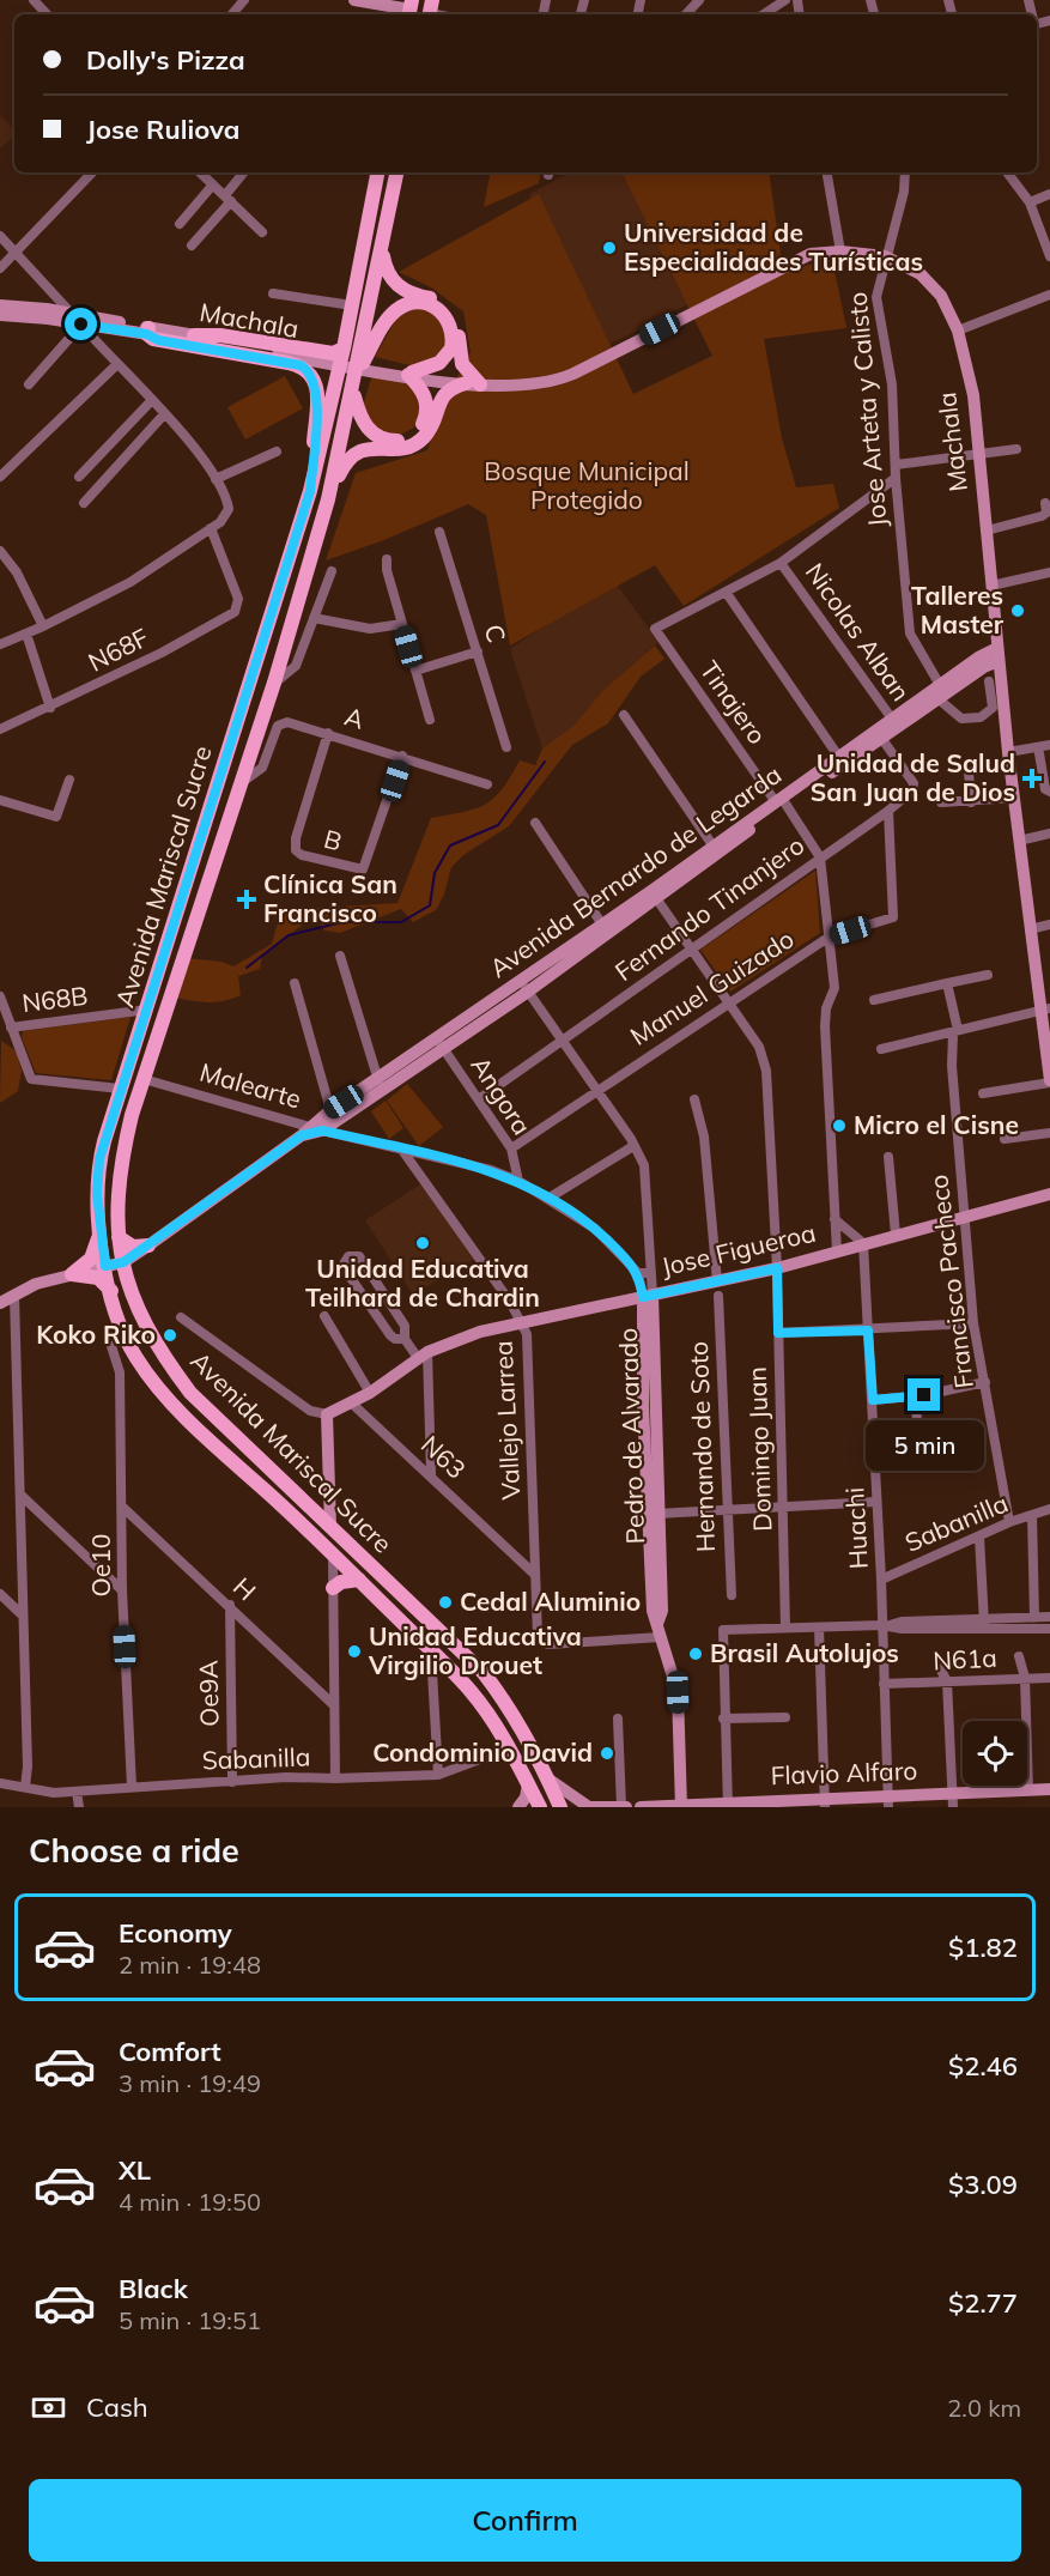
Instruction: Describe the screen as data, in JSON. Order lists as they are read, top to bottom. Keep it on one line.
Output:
{"streets":{"main road":["Avenida Mariscal Sucre"],"street":["Machala","Jose Arteta y Calisto","Nicolas Alban","C","N68F","Tinajero","A","B","Avenida Bernardo de Legarda","Fernando Tinanjero","Manuel Guizado","N68B","Malearte","Angora","Jose Figueroa","Francisco Pacheco","Vallejo Larrea","Pedro de Alvarado","Hernando de Soto","Domingo Juan","N63","Sabanilla","Huachi","Oe10","H","N61a","Oe9A","Flavio Alfaro"]},"crossings":[["Machala","Jose Arteta y Calisto"],["Machala","Avenida Bernardo de Legarda"],["Jose Arteta y Calisto","Avenida Bernardo de Legarda"],["Nicolas Alban","Avenida Bernardo de Legarda"],["Tinajero","Avenida Bernardo de Legarda"],["A","B"],["A","Avenida Mariscal Sucre"],["Avenida Bernardo de Legarda","Avenida Mariscal Sucre"],["Avenida Bernardo de Legarda","Fernando Tinanjero"],["Avenida Bernardo de Legarda","Malearte"],["Avenida Bernardo de Legarda","Angora"],["Avenida Bernardo de Legarda","Pedro de Alvarado"],["Avenida Bernardo de Legarda","Domingo Juan"],["Avenida Mariscal Sucre","N68B"],["Avenida Mariscal Sucre","Malearte"],["Avenida Mariscal Sucre","Sabanilla"],["Fernando Tinanjero","Manuel Guizado"],["Fernando Tinanjero","Angora"],["Fernando Tinanjero","Pedro de Alvarado"],["Fernando Tinanjero","Domingo Juan"],["Manuel Guizado","Angora"],["Manuel Guizado","Pedro de Alvarado"],["Manuel Guizado","Domingo Juan"],["Malearte","Angora"],["Malearte","Vallejo Larrea"],["Malearte","Pedro de Alvarado"],["Jose Figueroa","Francisco Pacheco"],["Jose Figueroa","Vallejo Larrea"],["Jose Figueroa","Pedro de Alvarado"],["Jose Figueroa","Domingo Juan"],["Jose Figueroa","N63"],["Jose Figueroa","Huachi"],["Francisco Pacheco","Sabanilla"],["Vallejo Larrea","Pedro de Alvarado"],["Vallejo Larrea","N63"],["Pedro de Alvarado","Sabanilla"],["Pedro de Alvarado","Flavio Alfaro"],["Hernando de Soto","Sabanilla"],["Domingo Juan","Sabanilla"],["Sabanilla","Huachi"],["Sabanilla","Oe10"],["Sabanilla","Oe9A"],["Huachi","N61a"],["Huachi","Flavio Alfaro"],["Oe10","H"],["H","Oe9A"]],"parks":["Bosque Municipal Protegido"],"places":{"other":["Universidad de Especialidades Turísticas","Talleres Master","Micro el Cisne","Unidad Educativa Teilhard de Chardin","Koko Riko","Cedal Aluminio","Unidad Educativa Virgilio Drouet","Brasil Autolujos","Condominio David"],"health":["Unidad de Salud San Juan de Dios","Clínica San Francisco"]},"page":{"banner":["Dolly's Pizza","Jose Ruliova"],"bubble":"5 min","heading":"Choose a ride","list":[{"name":"Economy","note":"2 min · 19:48","value":"$1.82"},{"name":"Comfort","note":"3 min · 19:49","value":"$2.46"},{"name":"XL","note":"4 min · 19:50","value":"$3.09"},{"name":"Black","note":"5 min · 19:51","value":"$2.77"}],"pay":["Cash","2.0 km"],"buttons":"Confirm"}}
